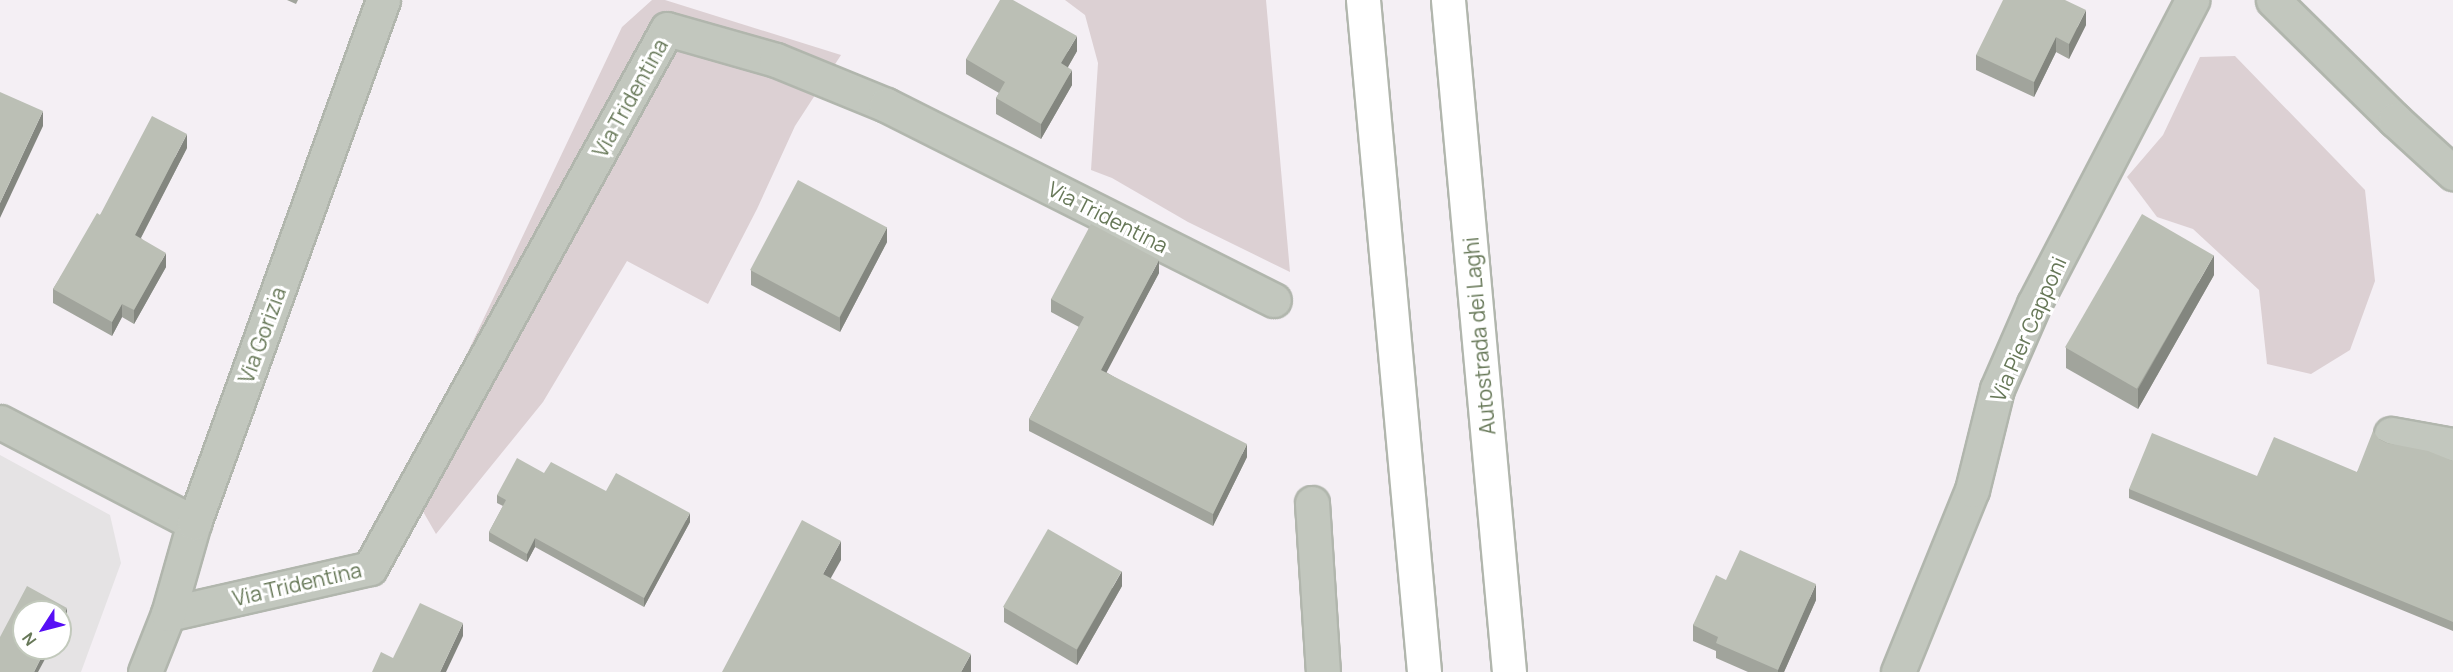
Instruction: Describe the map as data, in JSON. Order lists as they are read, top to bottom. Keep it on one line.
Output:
{"streets":{"highway":["Autostrada dei Laghi"],"street":["Via Tridentina","Via Pier Capponi","Via Gorizia"]},"crossings":[["Via Tridentina","Via Gorizia"]],"north":"bottom left"}
